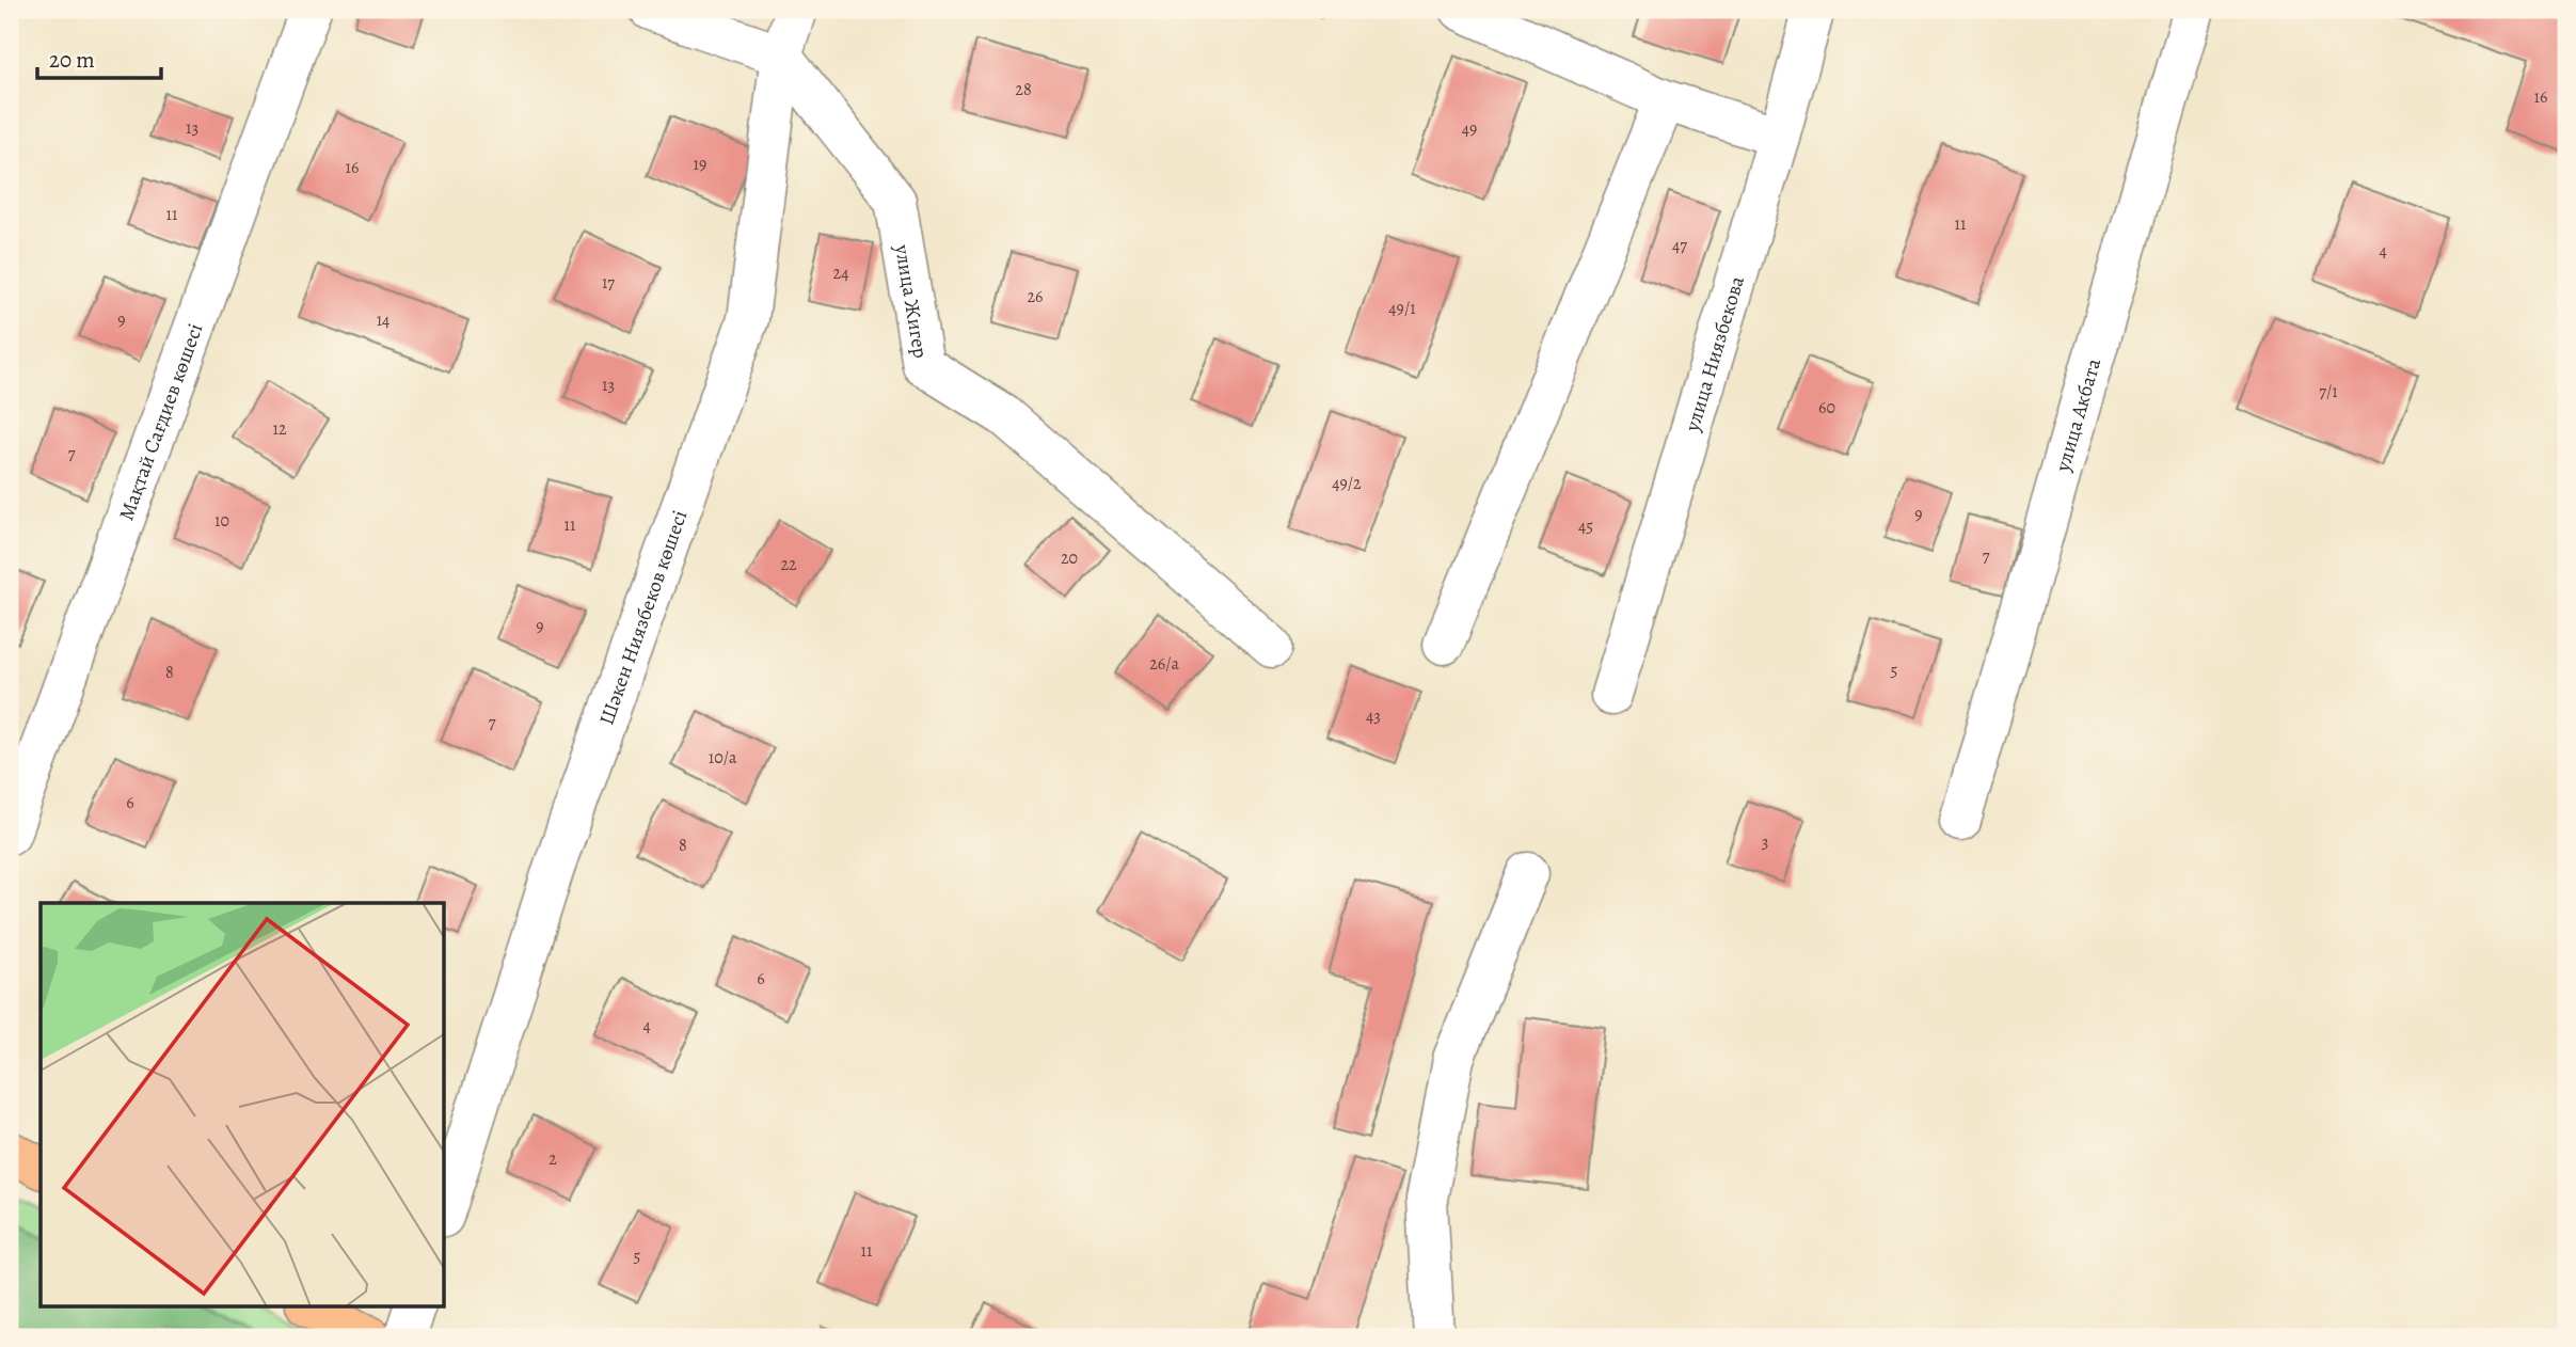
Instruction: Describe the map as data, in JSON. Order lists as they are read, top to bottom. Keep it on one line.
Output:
{"streets":{"street":["улица Жигер","улица Ниязбекова","улица Акбата","Мақтай Сағдиев көшесі","Шәкен Ниязбеков көшесі"]},"crossings":[["улица Жигер","Шәкен Ниязбеков көшесі"]],"house_numbers":["28","16","13","49","19","16","11","11","47","4","24","17","26","49/1","9","14","13","7/1","60","12","7","49/2","9","10","11","45","7","20","22","9","26/а","5","8","43","7","10/а","6","3","8","6","4","2","11","5"],"scale_bar":"20 m"}
